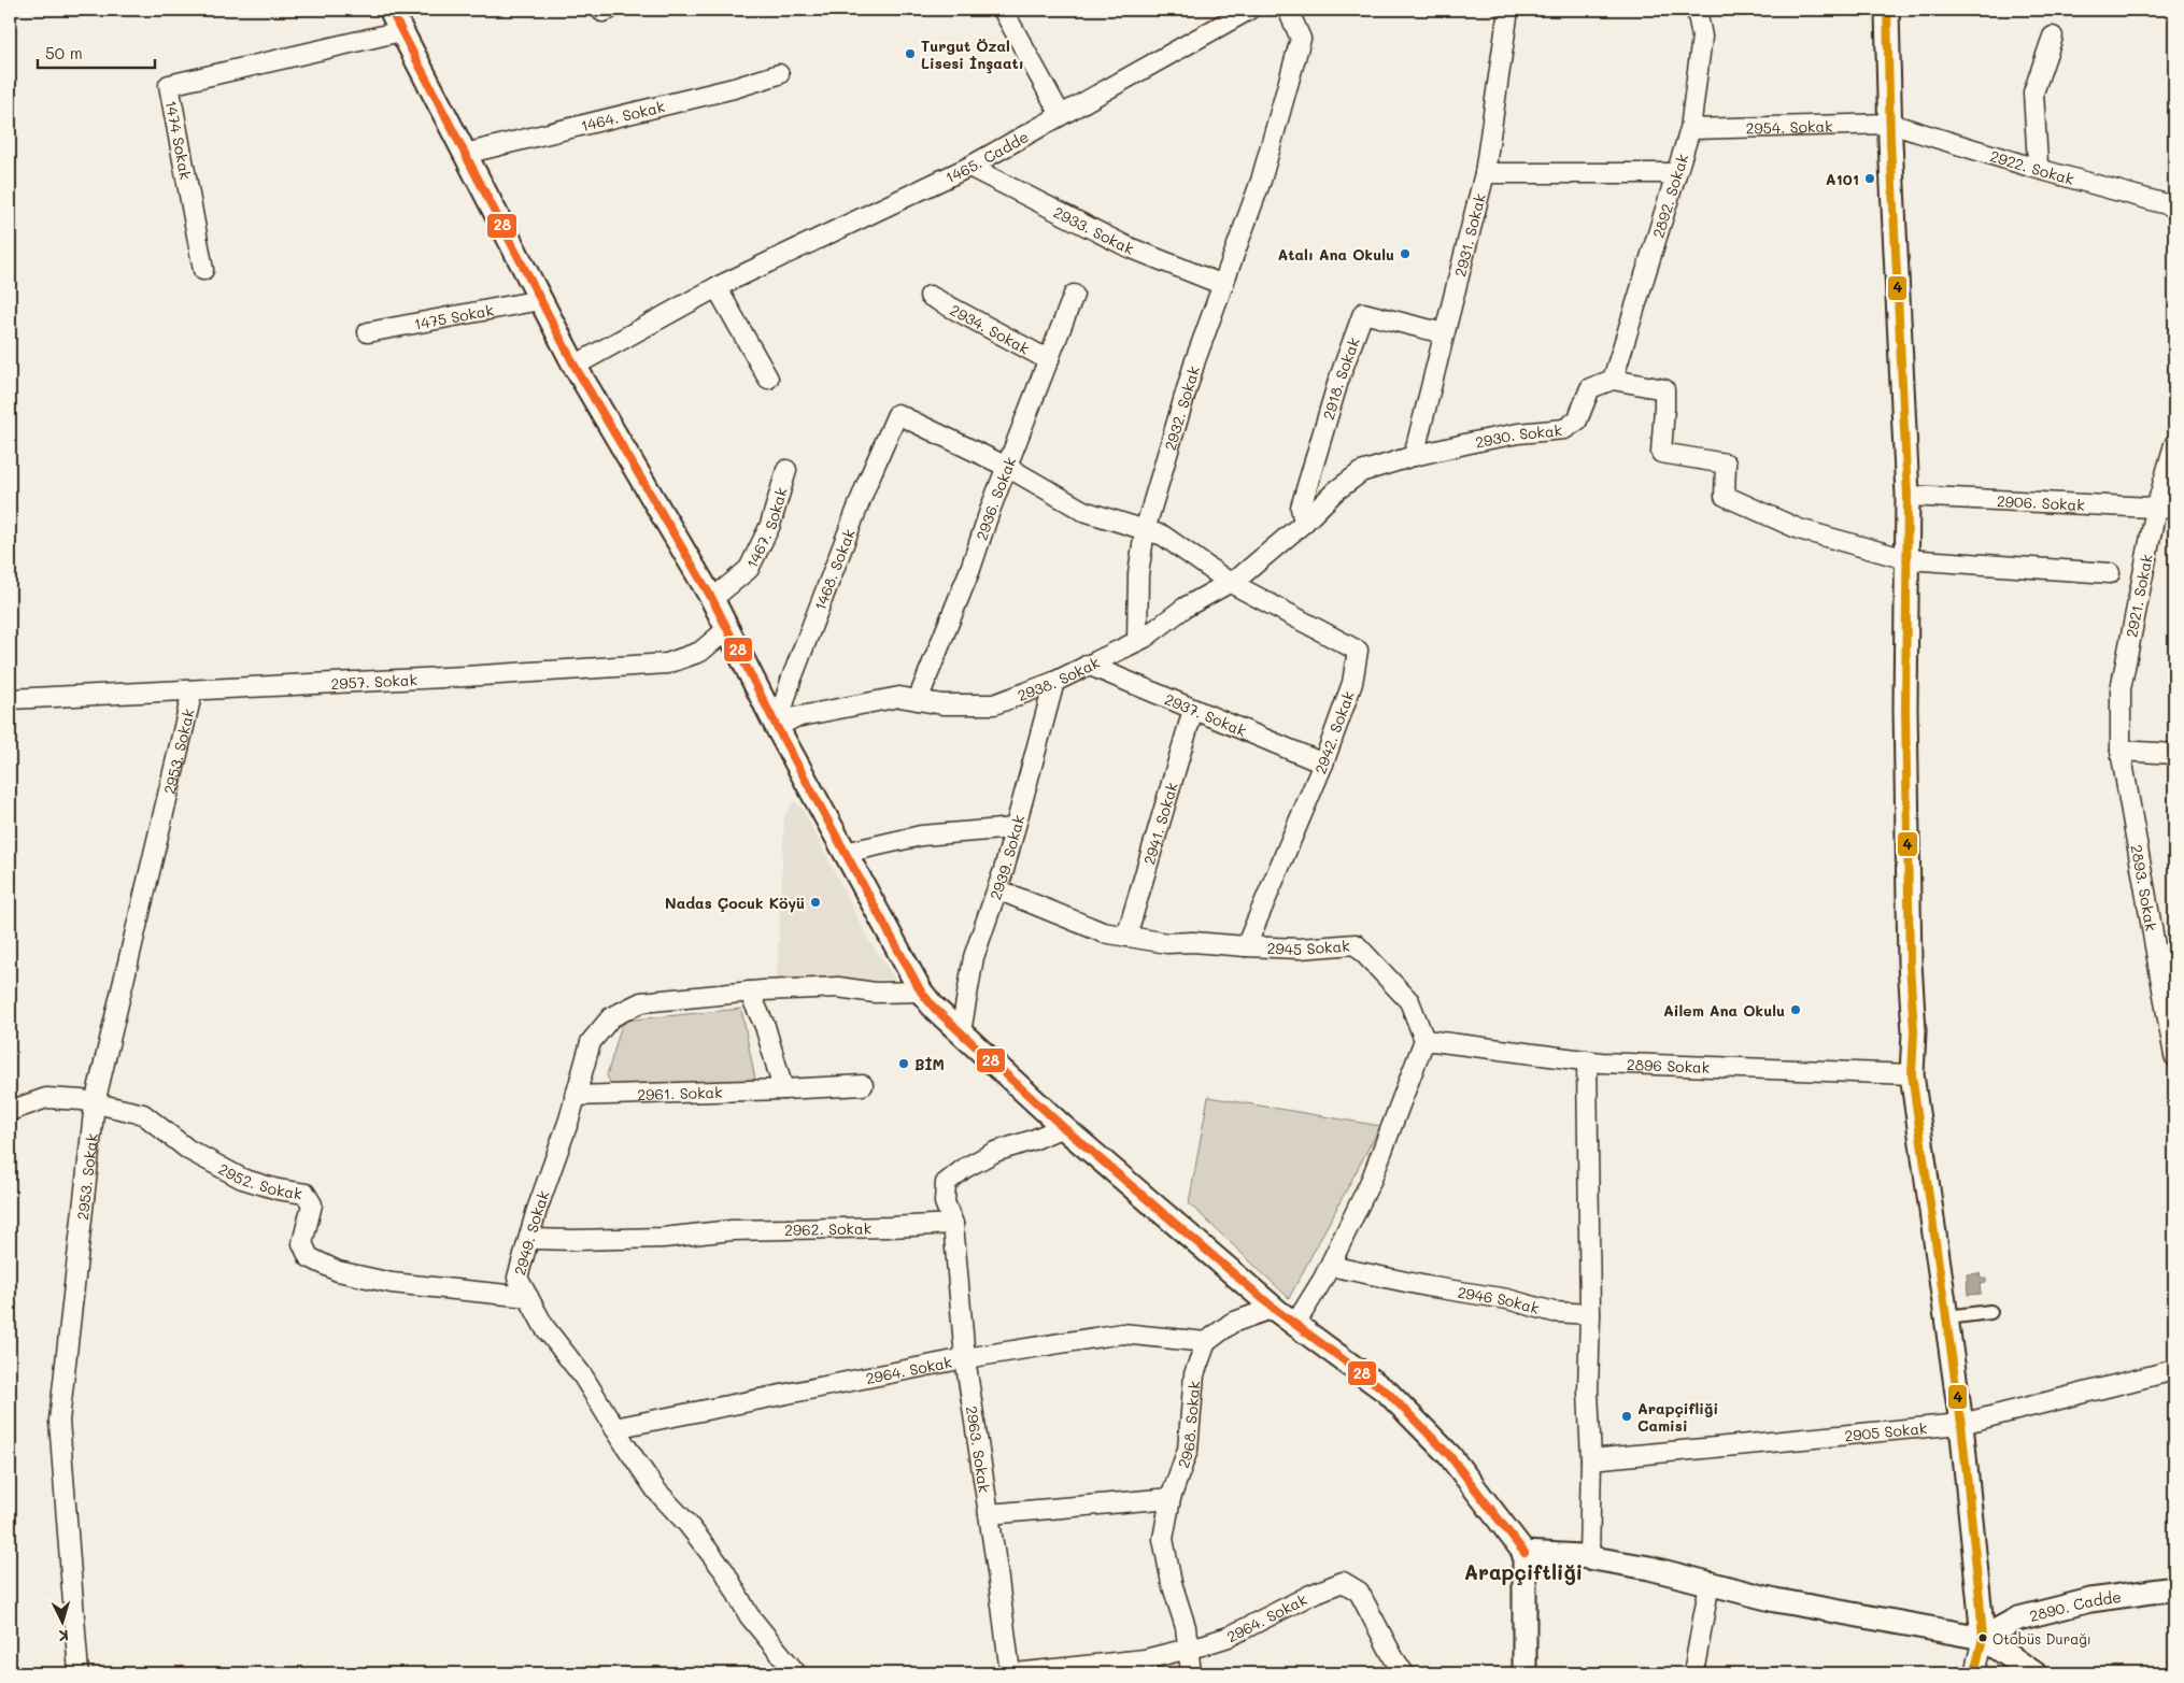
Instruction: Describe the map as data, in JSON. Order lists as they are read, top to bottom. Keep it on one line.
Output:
{"streets":{"street":["1464. Sokak","2954. Sokak","1474 Sokak","1465. Cadde","2922. Sokak","2892. Sokak","2933. Sokak","2931. Sokak","1475 Sokak","2934. Sokak","2918. Sokak","2932. Sokak","2930. Sokak","2936. Sokak","2906. Sokak","1467. Sokak","1468. Sokak","2921. Sokak","2938. Sokak","2957. Sokak","2937. Sokak","2942. Sokak","2953. Sokak","2941. Sokak","2939. Sokak","2893. Sokak","2945 Sokak","2896 Sokak","2961. Sokak","2952. Sokak","2962. Sokak","2949. Sokak","2946 Sokak","2964. Sokak","2968. Sokak","2905 Sokak","2963. Sokak","2890. Cadde"]},"crossings":[["2954. Sokak","2922. Sokak"],["2954. Sokak","2892. Sokak"],["1465. Cadde","2933. Sokak"],["2892. Sokak","2930. Sokak"],["2933. Sokak","2932. Sokak"],["2931. Sokak","2918. Sokak"],["2931. Sokak","2930. Sokak"],["2934. Sokak","2936. Sokak"],["2918. Sokak","2930. Sokak"],["2918. Sokak","2938. Sokak"],["2932. Sokak","2938. Sokak"],["2930. Sokak","2938. Sokak"],["2936. Sokak","1468. Sokak"],["2936. Sokak","2938. Sokak"],["2906. Sokak","2921. Sokak"],["1468. Sokak","2938. Sokak"],["2921. Sokak","2893. Sokak"],["2938. Sokak","2937. Sokak"],["2938. Sokak","2942. Sokak"],["2938. Sokak","2939. Sokak"],["2957. Sokak","2953. Sokak"],["2937. Sokak","2942. Sokak"],["2937. Sokak","2941. Sokak"],["2942. Sokak","2945 Sokak"],["2953. Sokak","2952. Sokak"],["2941. Sokak","2945 Sokak"],["2939. Sokak","2945 Sokak"],["2945 Sokak","2896 Sokak"],["2961. Sokak","2949. Sokak"],["2952. Sokak","2949. Sokak"],["2962. Sokak","2949. Sokak"],["2962. Sokak","2963. Sokak"],["2949. Sokak","2964. Sokak"],["2964. Sokak","2968. Sokak"],["2964. Sokak","2963. Sokak"]],"districts":["Arapçiftliği"],"places":["Turgut Özal Lisesi İnşaatı","A101","Atalı Ana Okulu","Nadas Çocuk Köyü","Ailem Ana Okulu","BİM","Arapçifliği Camisi","Otobüs Durağı"],"lines":["transit line 28","transit line 4"],"scale_bar":"50 m","north":"bottom"}
